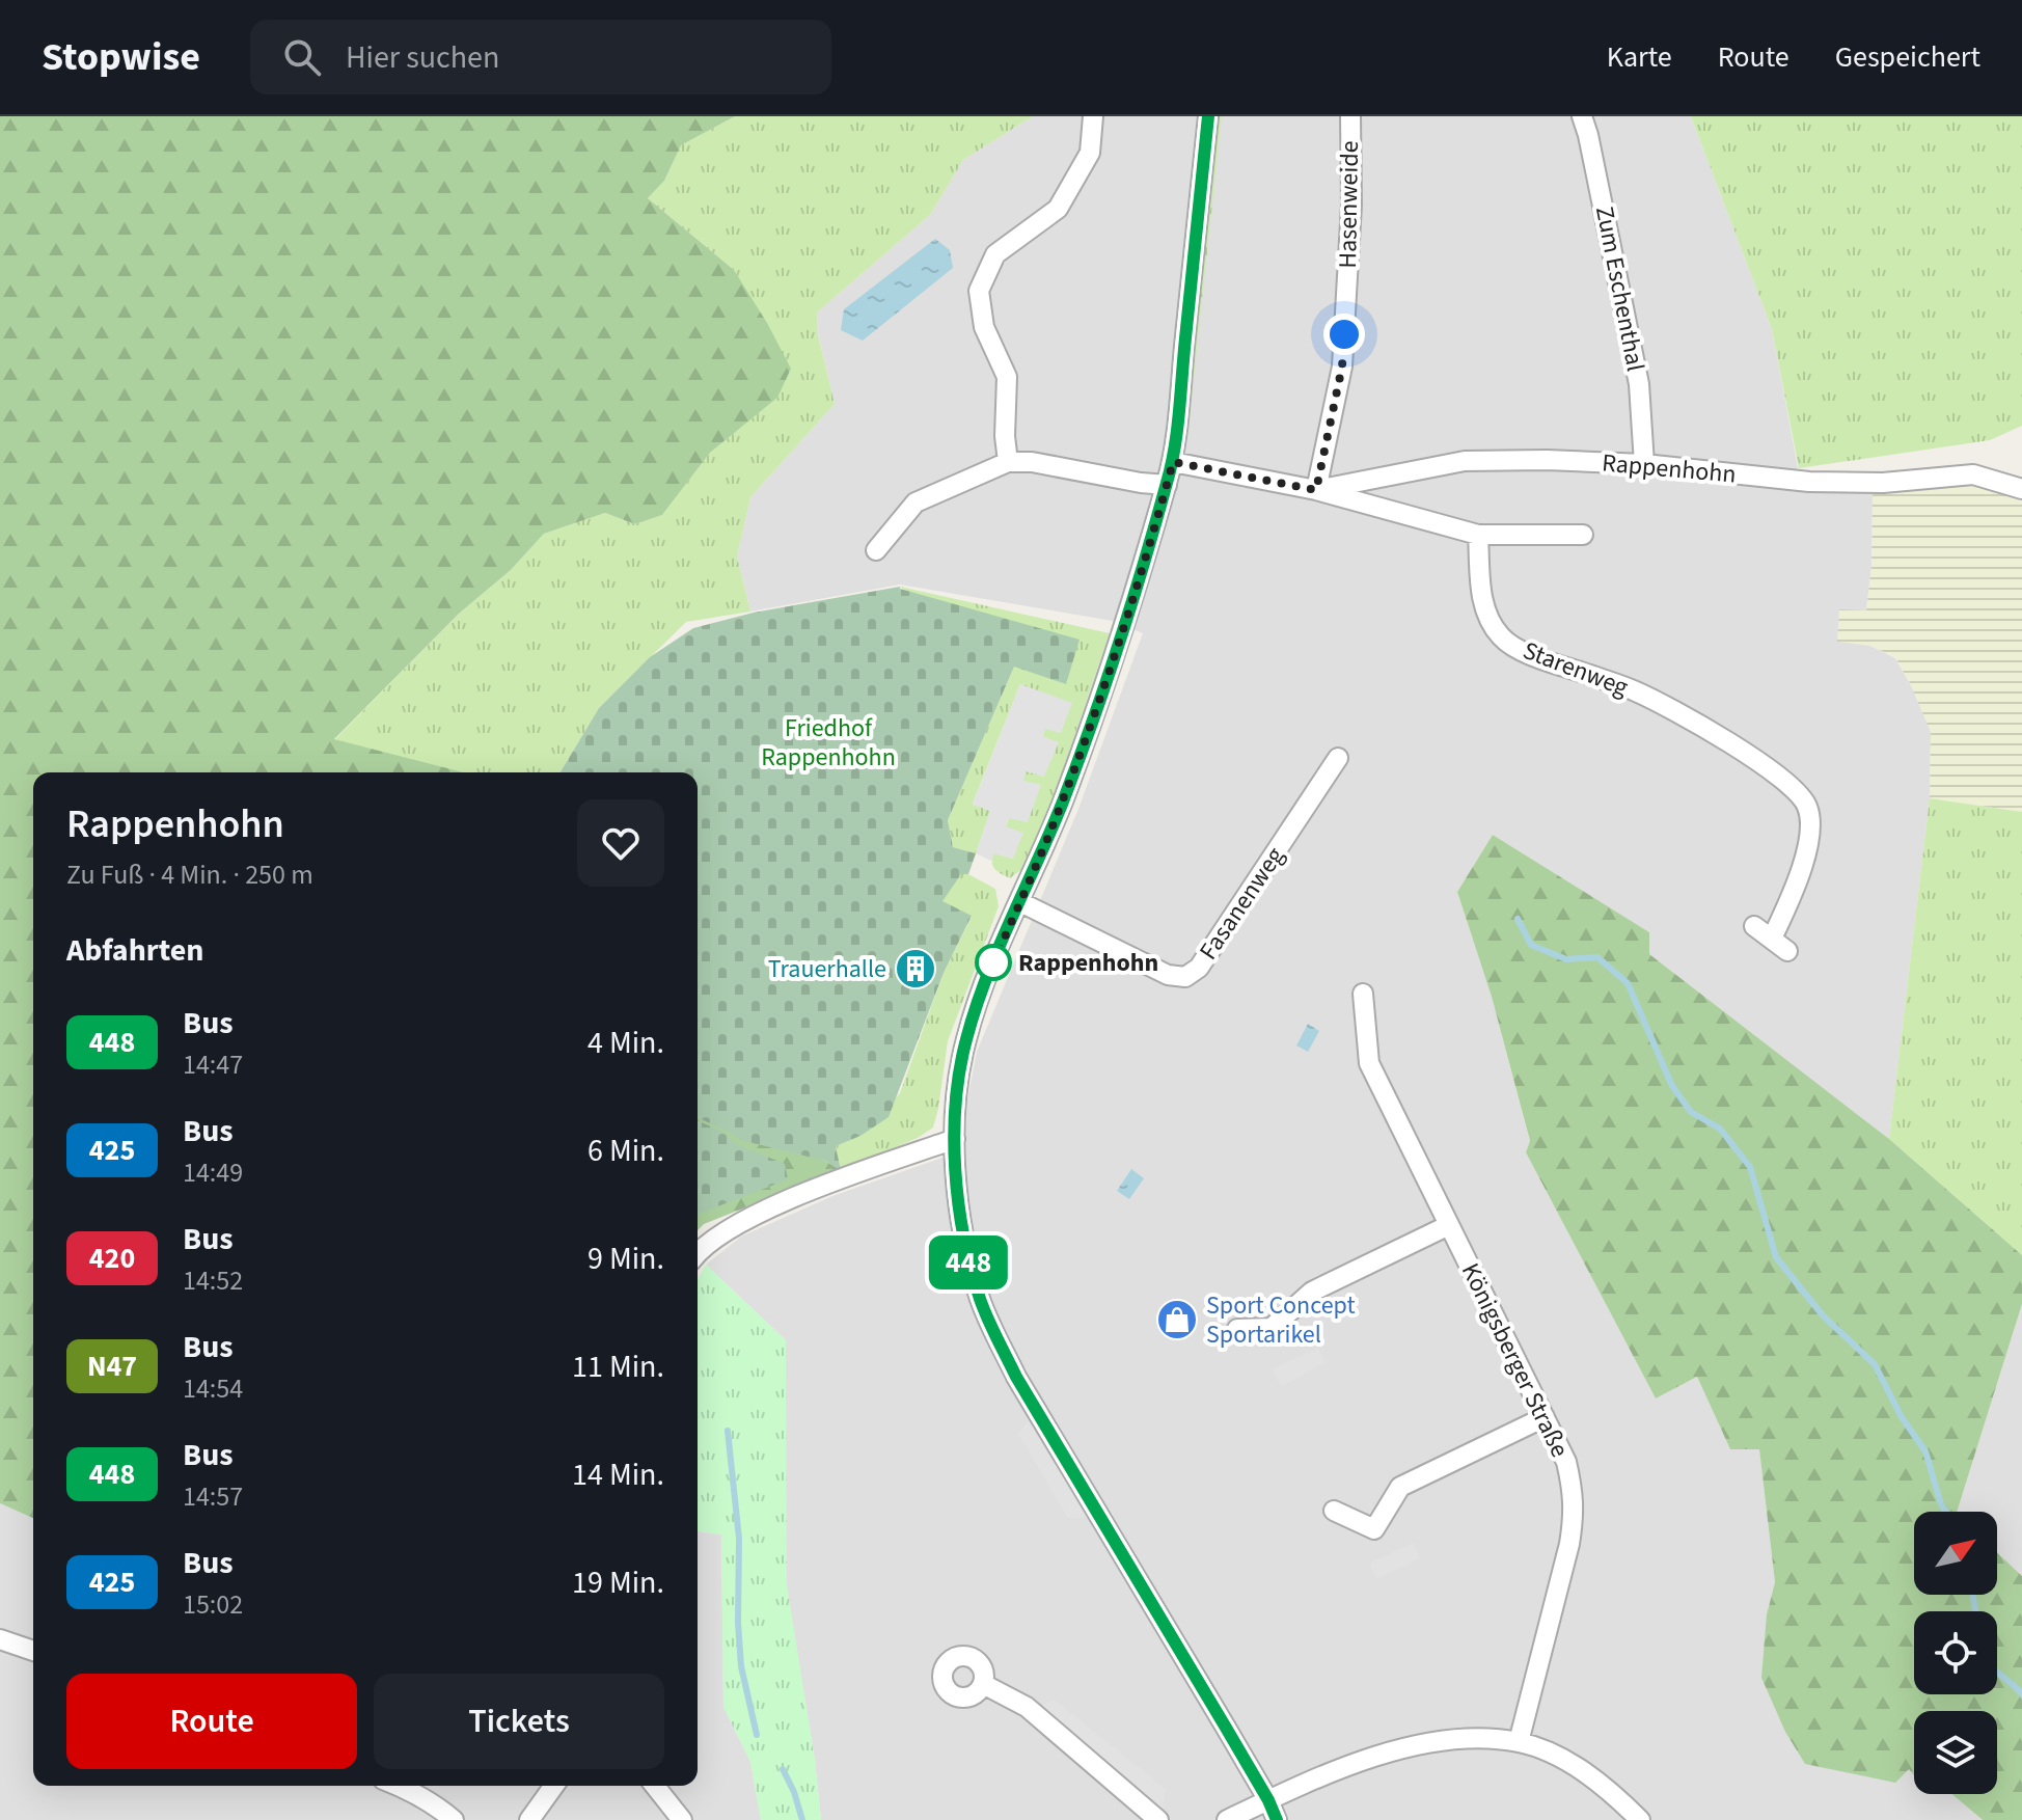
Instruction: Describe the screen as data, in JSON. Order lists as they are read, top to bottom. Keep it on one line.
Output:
{"streets":{"street":["Hasenweide","Zum Eschenthal","Rappenhohn","Starenweg","Fasanenweg","Königsberger Straße"]},"crossings":[["Hasenweide","Rappenhohn"],["Zum Eschenthal","Rappenhohn"],["Rappenhohn","Starenweg"]],"parks":["Friedhof Rappenhohn"],"places":{"other":["Rappenhohn"],"building":["Trauerhalle"],"shop":["Sport Concept Sportarikel"]},"lines":["bus line 448"],"north":"top right","page":{"header":"Stopwise","search":"Hier suchen","nav":["Karte","Route","Gespeichert"],"on_map":"448","heading":[["Rappenhohn","Zu Fuß · 4 Min. · 250 m"],"Abfahrten"],"list":[{"mark":"448","name":"Bus","note":"14:47","value":"4 Min."},{"mark":"425","name":"Bus","note":"14:49","value":"6 Min."},{"mark":"420","name":"Bus","note":"14:52","value":"9 Min."},{"mark":"N47","name":"Bus","note":"14:54","value":"11 Min."},{"mark":"448","name":"Bus","note":"14:57","value":"14 Min."},{"mark":"425","name":"Bus","note":"15:02","value":"19 Min."}],"buttons":["Route","Tickets"]}}
